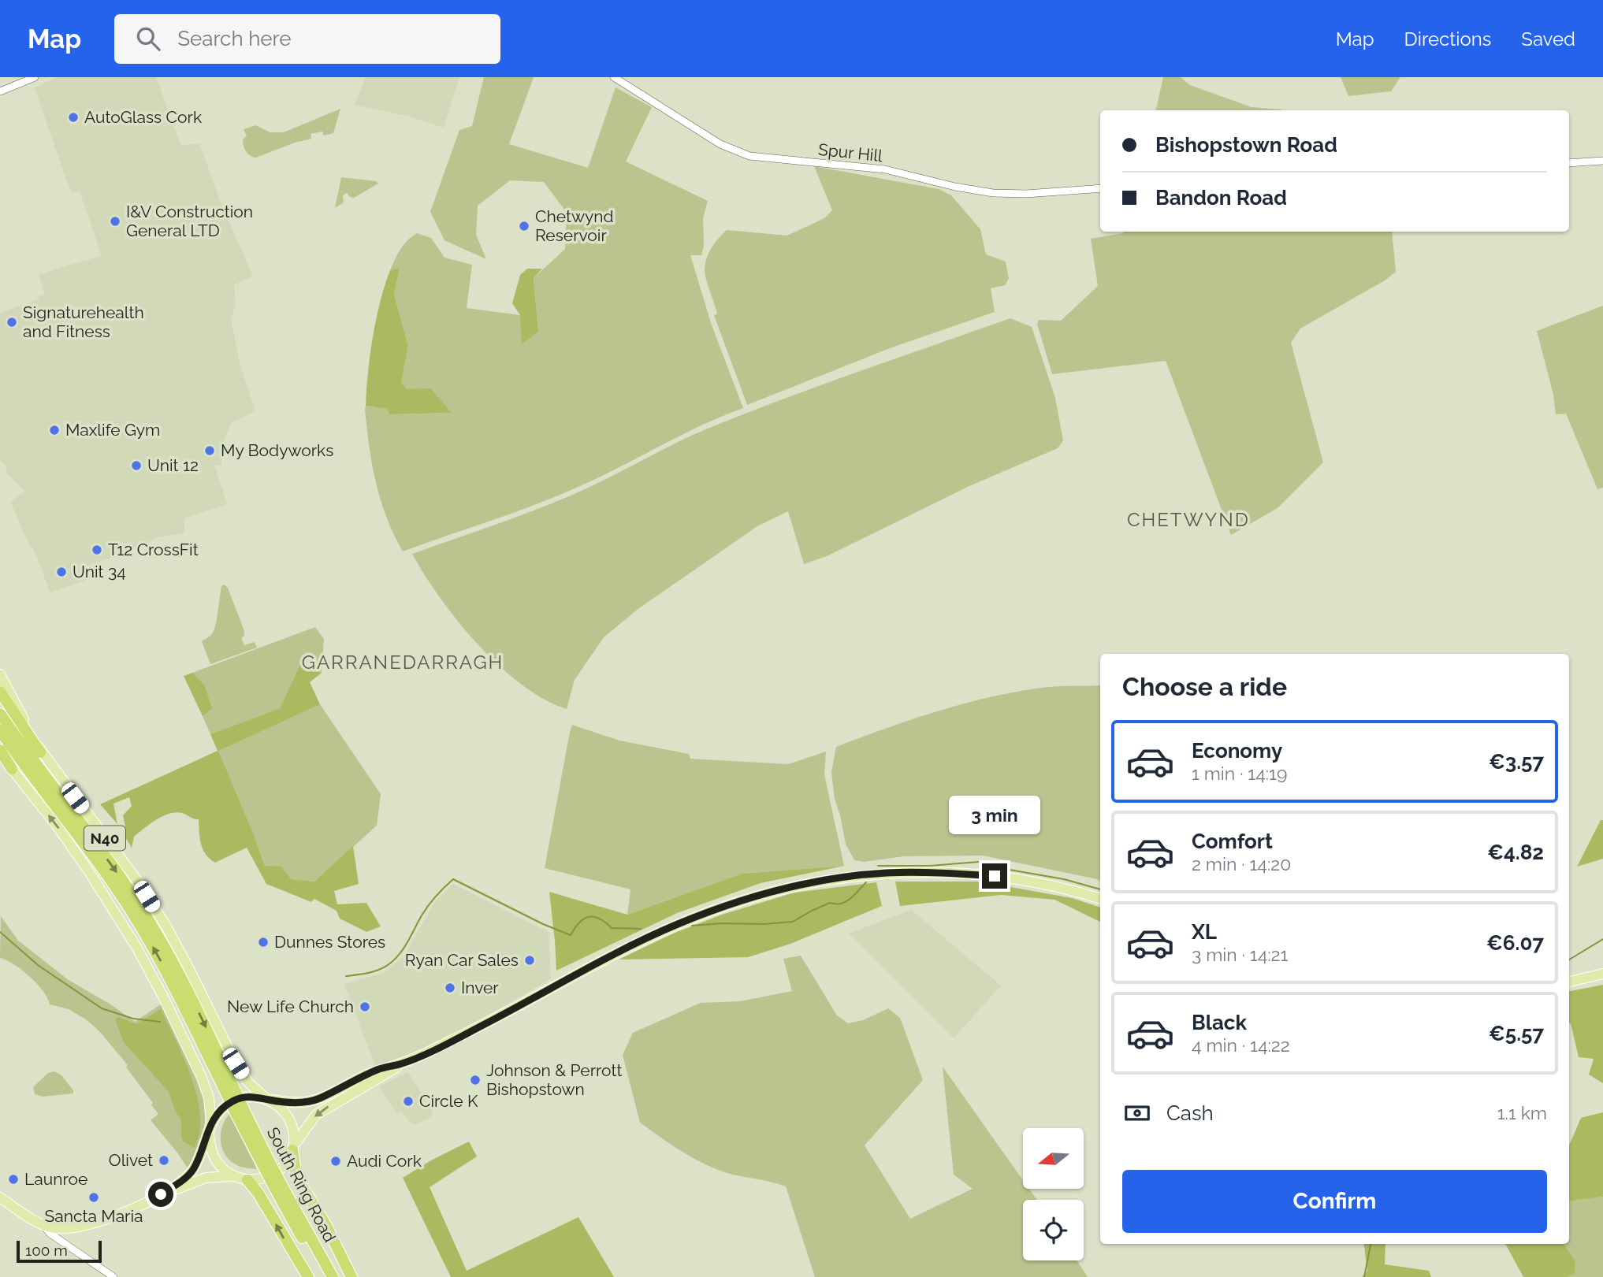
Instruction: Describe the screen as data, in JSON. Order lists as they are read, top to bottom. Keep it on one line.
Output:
{"streets":{"highway":["N40","South Ring Road"],"street":["Spur Hill"]},"districts":["CHETWYND","GARRANEDARRAGH"],"places":["AutoGlass Cork","I&V Construction General LTD","Chetwynd Reservoir","Signaturehealth and Fitness","Maxlife Gym","My Bodyworks","Unit 12","T12 CrossFit","Unit 34","Dunnes Stores","Ryan Car Sales","Inver","New Life Church","Johnson & Perrott Bishopstown","Circle K","Olivet","Audi Cork","Launroe","Sancta Maria"],"scale_bar":"100 m","north":"left","page":{"header":"Map","search":"Search here","nav":["Map","Directions","Saved"],"banner":["Bishopstown Road","Bandon Road"],"heading":"Choose a ride","list":[{"name":"Economy","note":"1 min · 14:19","value":"€3.57"},{"name":"Comfort","note":"2 min · 14:20","value":"€4.82"},{"name":"XL","note":"3 min · 14:21","value":"€6.07"},{"name":"Black","note":"4 min · 14:22","value":"€5.57"}],"bubble":"3 min","pay":["Cash","1.1 km"],"buttons":"Confirm","scale":"100 m"}}
